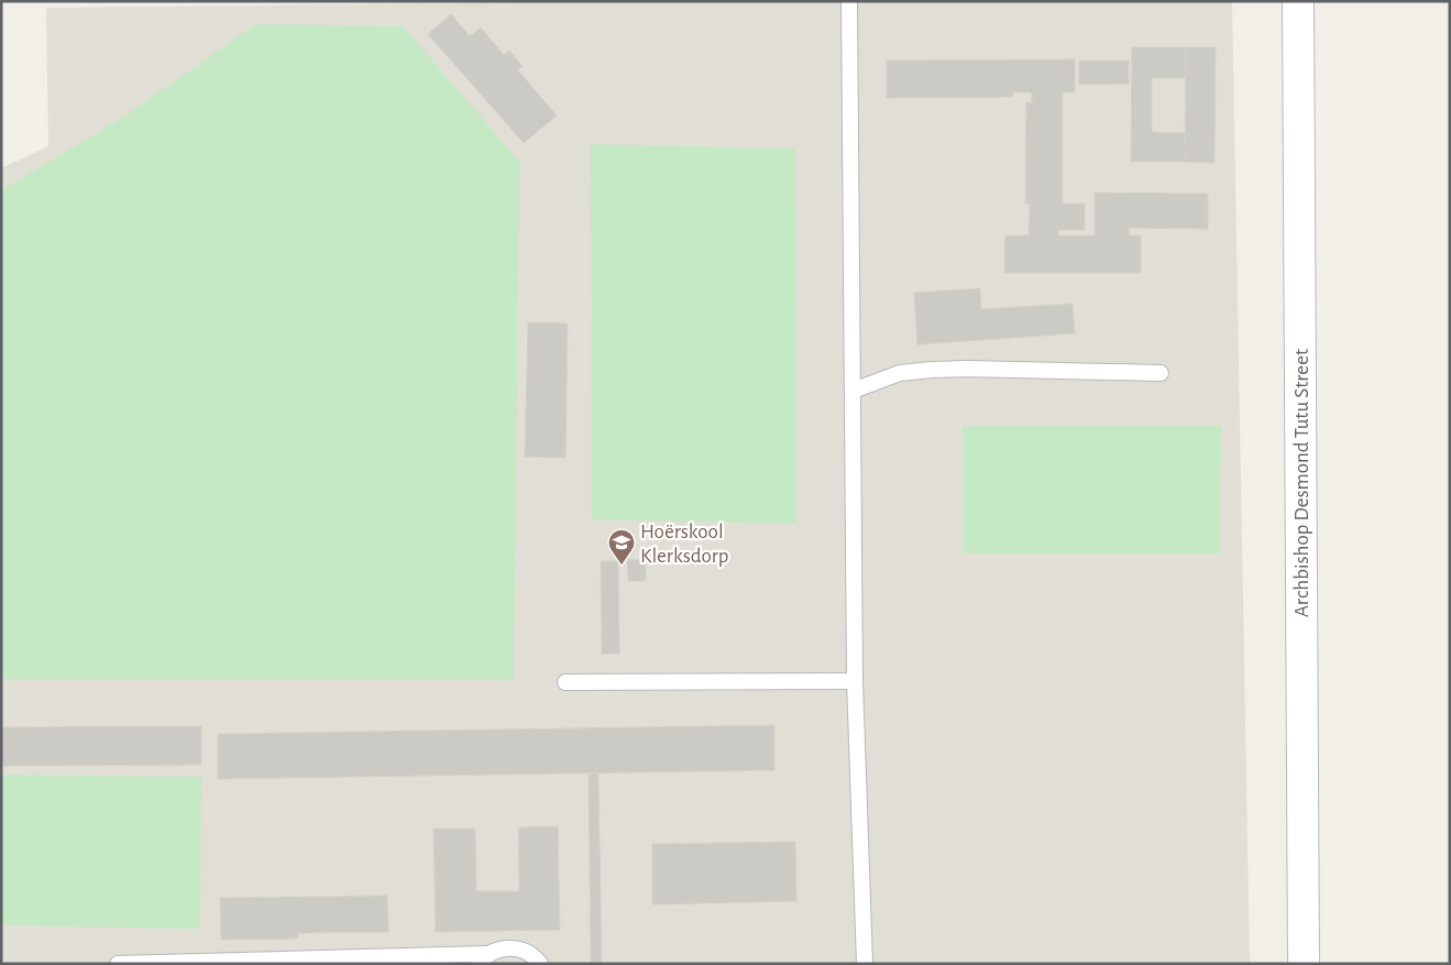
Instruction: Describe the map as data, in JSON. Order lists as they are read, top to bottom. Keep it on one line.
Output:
{"streets":{"street":["Archbishop Desmond Tutu Street"]},"places":{"school or university":["Hoërskool Klerksdorp"]}}
